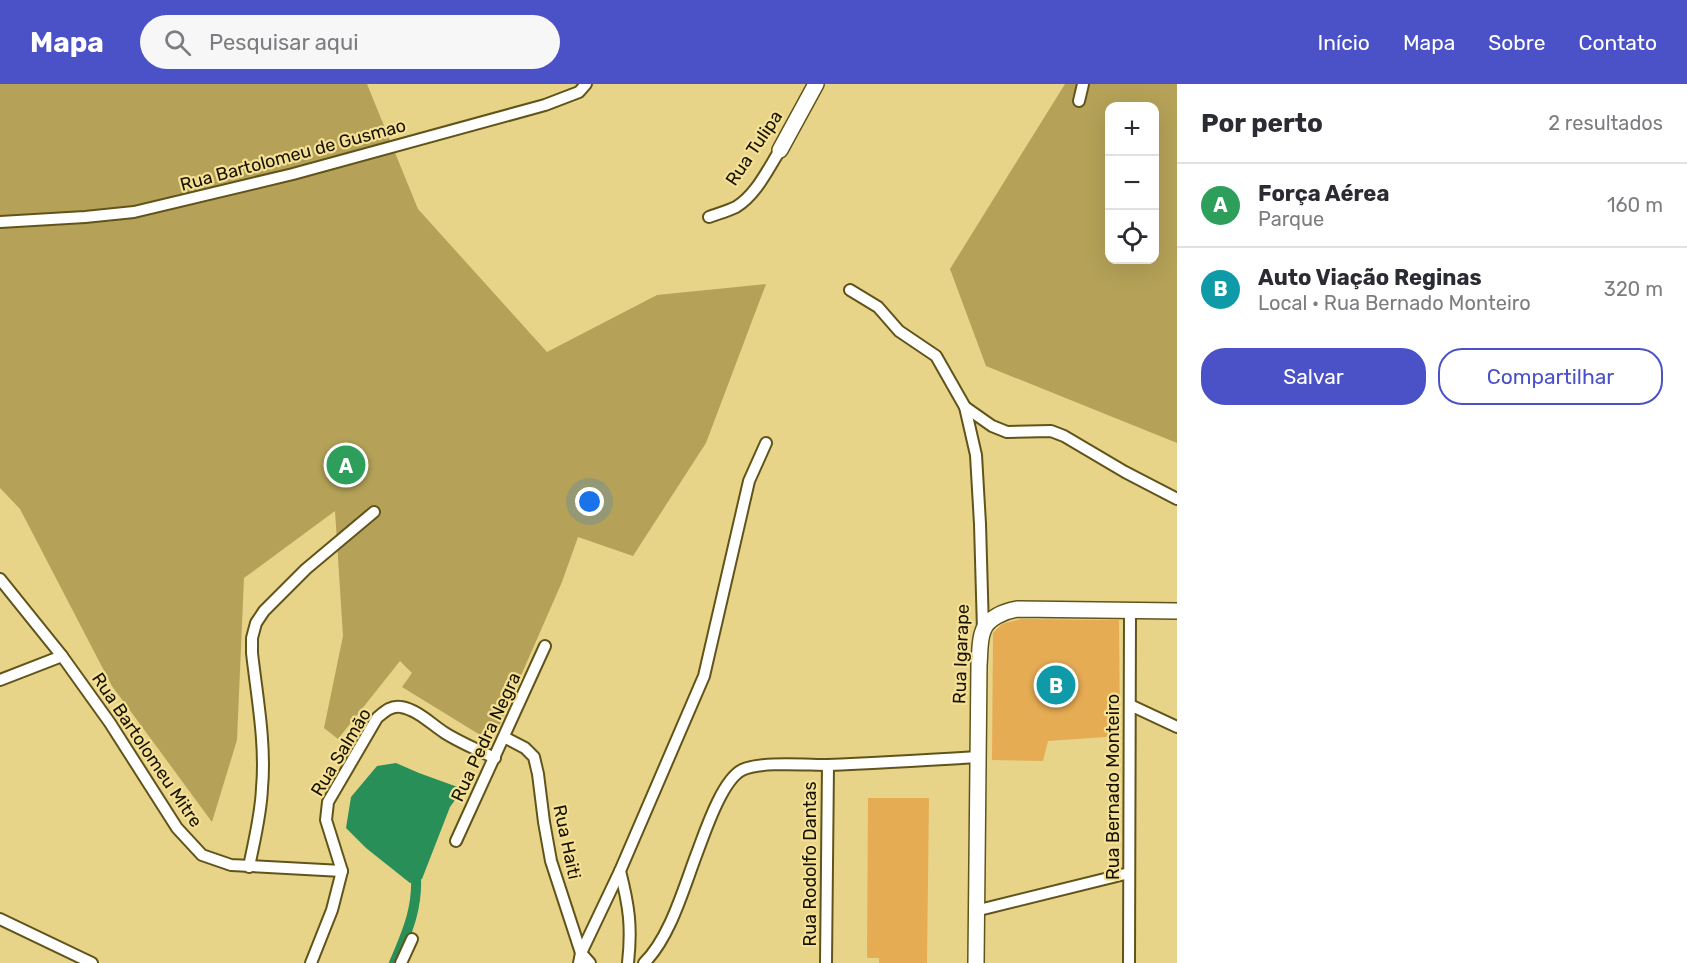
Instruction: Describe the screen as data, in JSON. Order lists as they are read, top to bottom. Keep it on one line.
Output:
{"streets":{"main road":["Rua Tulipa","Rua Igarape"],"street":["Rua Bartolomeu de Gusmao","Rua Pedra Negra","Rua Bartolomeu Mitre","Rua Salmão","Rua Bernado Monteiro","Rua Haiti","Rua Rodolfo Dantas"]},"crossings":[["Rua Igarape","Rua Rodolfo Dantas"],["Rua Pedra Negra","Rua Salmão"],["Rua Pedra Negra","Rua Haiti"],["Rua Bartolomeu Mitre","Rua Salmão"]],"page":{"header":"Mapa","search":"Pesquisar aqui","nav":["Início","Mapa","Sobre","Contato"],"heading":["Por perto","2 resultados"],"map_buttons":["+","−"],"list":[{"mark":"A","name":"Força Aérea","note":"Parque","value":"160 m"},{"mark":"B","name":"Auto Viação Reginas","note":"Local · Rua Bernado Monteiro","value":"320 m"}],"buttons":["Salvar","Compartilhar"],"pins":["A","B"]}}
